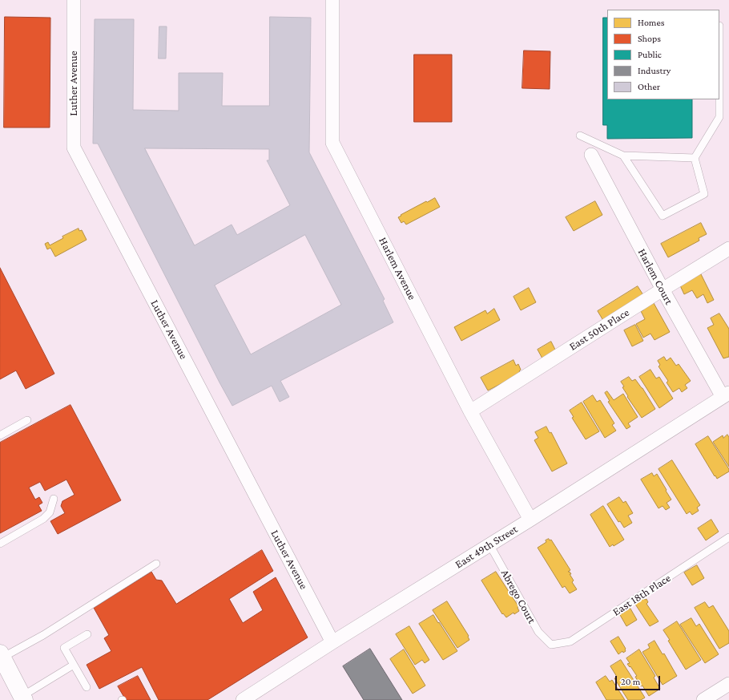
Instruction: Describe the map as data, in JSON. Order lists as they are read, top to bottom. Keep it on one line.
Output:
{"streets":{"street":["Luther Avenue","Harlem Avenue","Harlem Court","East 50th Place","East 49th Street"],"lane":["East 18th Place","Abrego Court"]},"crossings":[["Luther Avenue","East 49th Street"],["Harlem Avenue","East 50th Place"],["Harlem Avenue","East 49th Street"],["Harlem Court","East 50th Place"],["Harlem Court","East 49th Street"],["East 49th Street","Abrego Court"],["East 18th Place","Abrego Court"]],"legend":["Homes","Shops","Public","Industry","Other"],"scale_bar":"20 m"}
